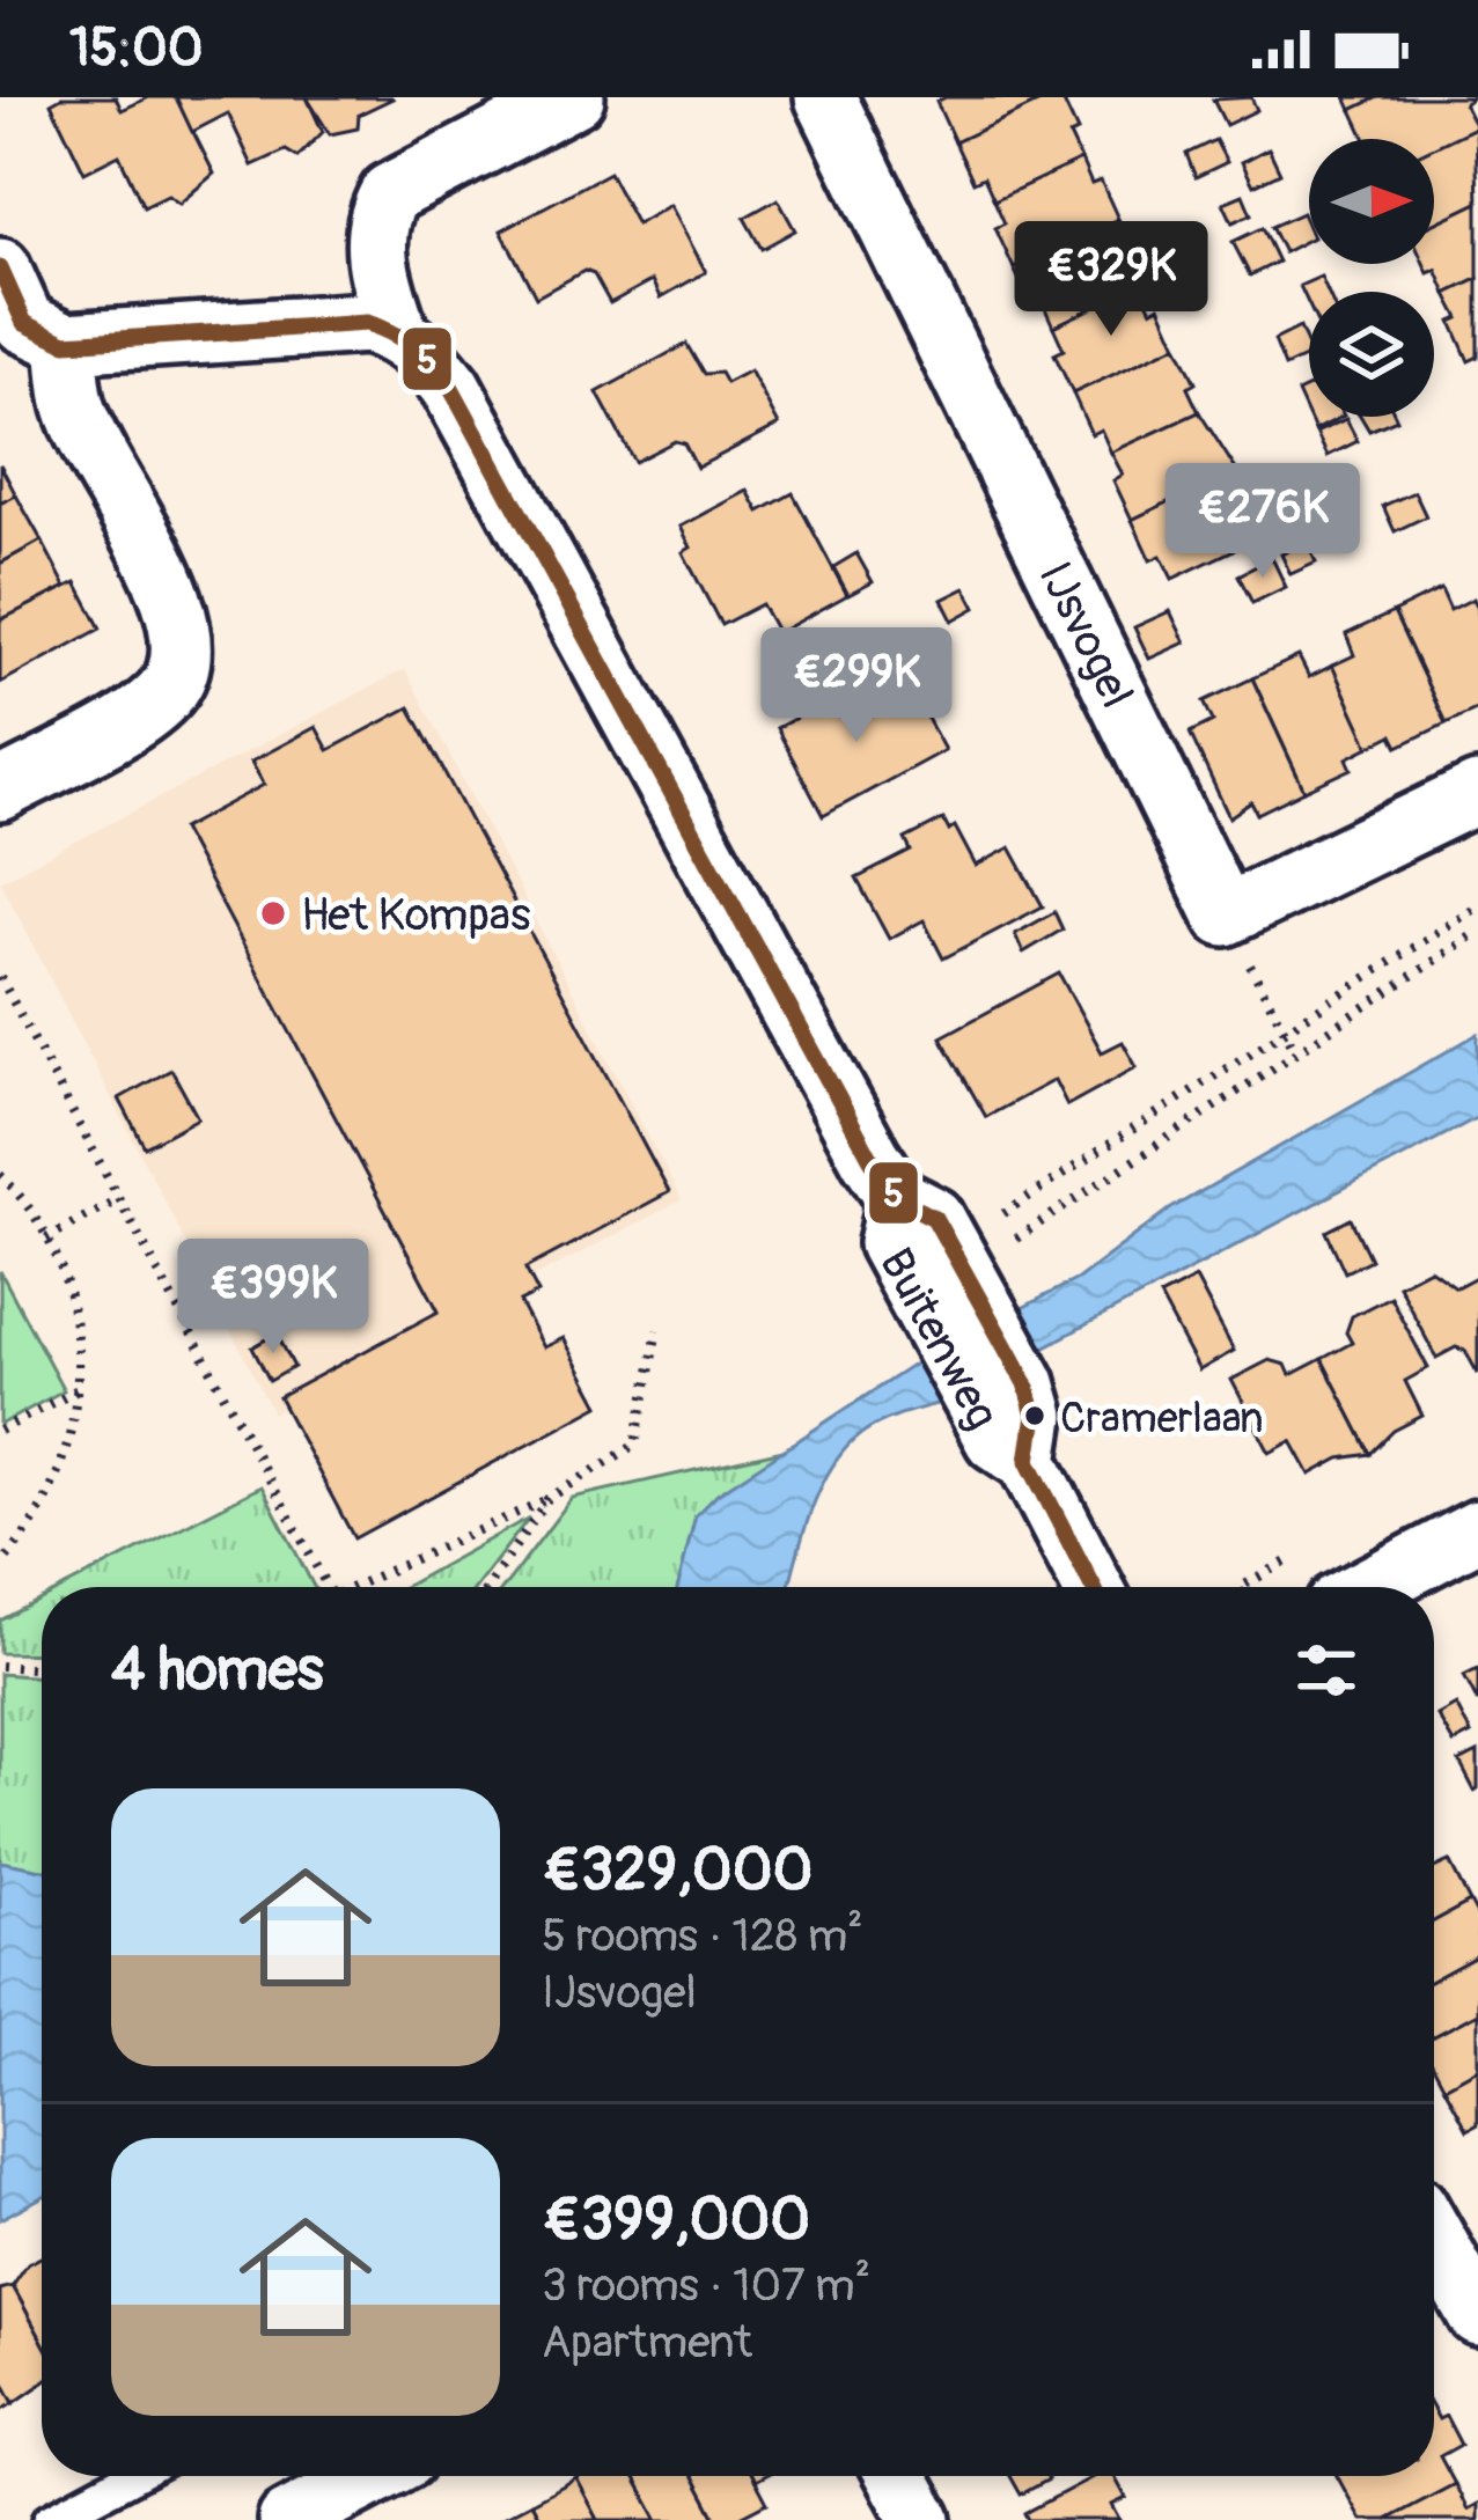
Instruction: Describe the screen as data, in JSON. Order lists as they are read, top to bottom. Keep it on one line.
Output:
{"streets":{"street":["IJsvogel","Buitenweg"]},"places":["Het Kompas","Cramerlaan"],"lines":["transit line 5"],"north":"right","page":{"status":"15:00","price":["€329K","€276K","€299K","€399K"],"heading":"4 homes","list":[{"name":"€329,000","note":"5 rooms · 128 m² · IJsvogel"},{"name":"€399,000","note":"3 rooms · 107 m² · Apartment"}]}}
